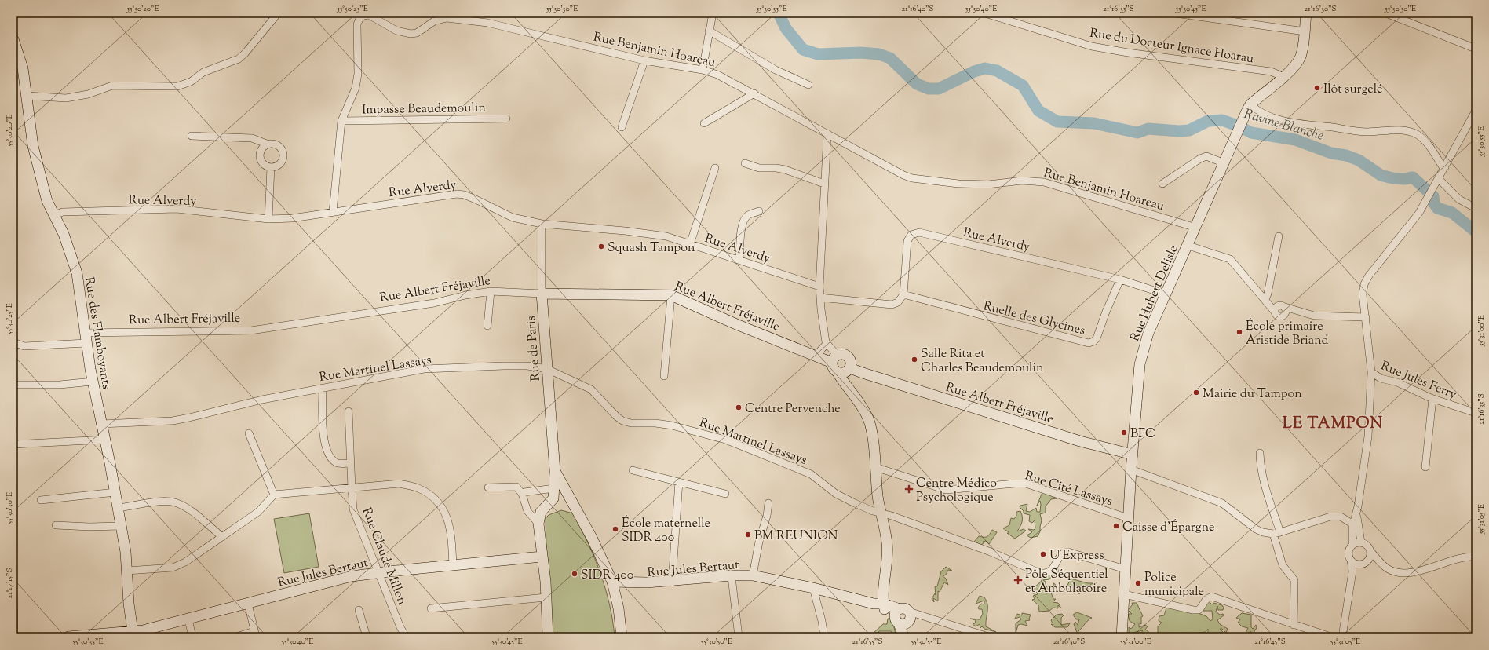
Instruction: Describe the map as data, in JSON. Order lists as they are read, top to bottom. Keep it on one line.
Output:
{"streets":{"street":["Rue du Docteur Ignace Hoarau","Rue Benjamin Hoareau","Impasse Beaudemoulin","Rue Alverdy","Rue Albert Fréjaville","Rue Hubert Delisle","Ruelle des Glycines","Rue des Flamboyants","Rue de Paris","Rue Martinel Lassays","Rue Jules Ferry","Rue Cité Lassays","Rue Claude Millon","Rue Jules Bertaut"]},"crossings":[["Rue du Docteur Ignace Hoarau","Rue Hubert Delisle"],["Rue Benjamin Hoareau","Impasse Beaudemoulin"],["Rue Benjamin Hoareau","Rue Alverdy"],["Rue Benjamin Hoareau","Rue Hubert Delisle"],["Rue Alverdy","Rue Hubert Delisle"],["Rue Alverdy","Ruelle des Glycines"],["Rue Alverdy","Rue des Flamboyants"],["Rue Alverdy","Rue de Paris"],["Rue Albert Fréjaville","Rue Hubert Delisle"],["Rue Albert Fréjaville","Rue des Flamboyants"],["Rue Albert Fréjaville","Rue de Paris"],["Rue Hubert Delisle","Rue Martinel Lassays"],["Rue Hubert Delisle","Rue Cité Lassays"],["Rue des Flamboyants","Rue Martinel Lassays"],["Rue des Flamboyants","Rue Jules Bertaut"],["Rue de Paris","Rue Martinel Lassays"],["Rue de Paris","Rue Jules Bertaut"],["Rue Claude Millon","Rue Jules Bertaut"]],"districts":["LE TAMPON"],"water":["Ravine Blanche"],"places":{"other":["Ilôt surgelé","Squash Tampon","École primaire Aristide Briand","Salle Rita et Charles Beaudemoulin","Mairie du Tampon","Centre Pervenche","BFC","Caisse d'Épargne","École maternelle SIDR 400","BM REUNION","U Express","SIDR 400","Police municipale"],"health":["Centre Médico Psychologique","Pôle Séquentiel et Ambulatoire"]},"coordinates":["55°30'20\"E","55°30'25\"E","55°30'30\"E","55°30'35\"E","21°16'40\"S","55°30'40\"E","21°16'35\"S","55°30'45\"E","21°16'30\"S","55°30'50\"E","55°30'55\"E","55°31'00\"E","55°31'05\"E","21°17'15\"S","21°16'55\"S","21°16'50\"S","21°16'45\"S"]}
